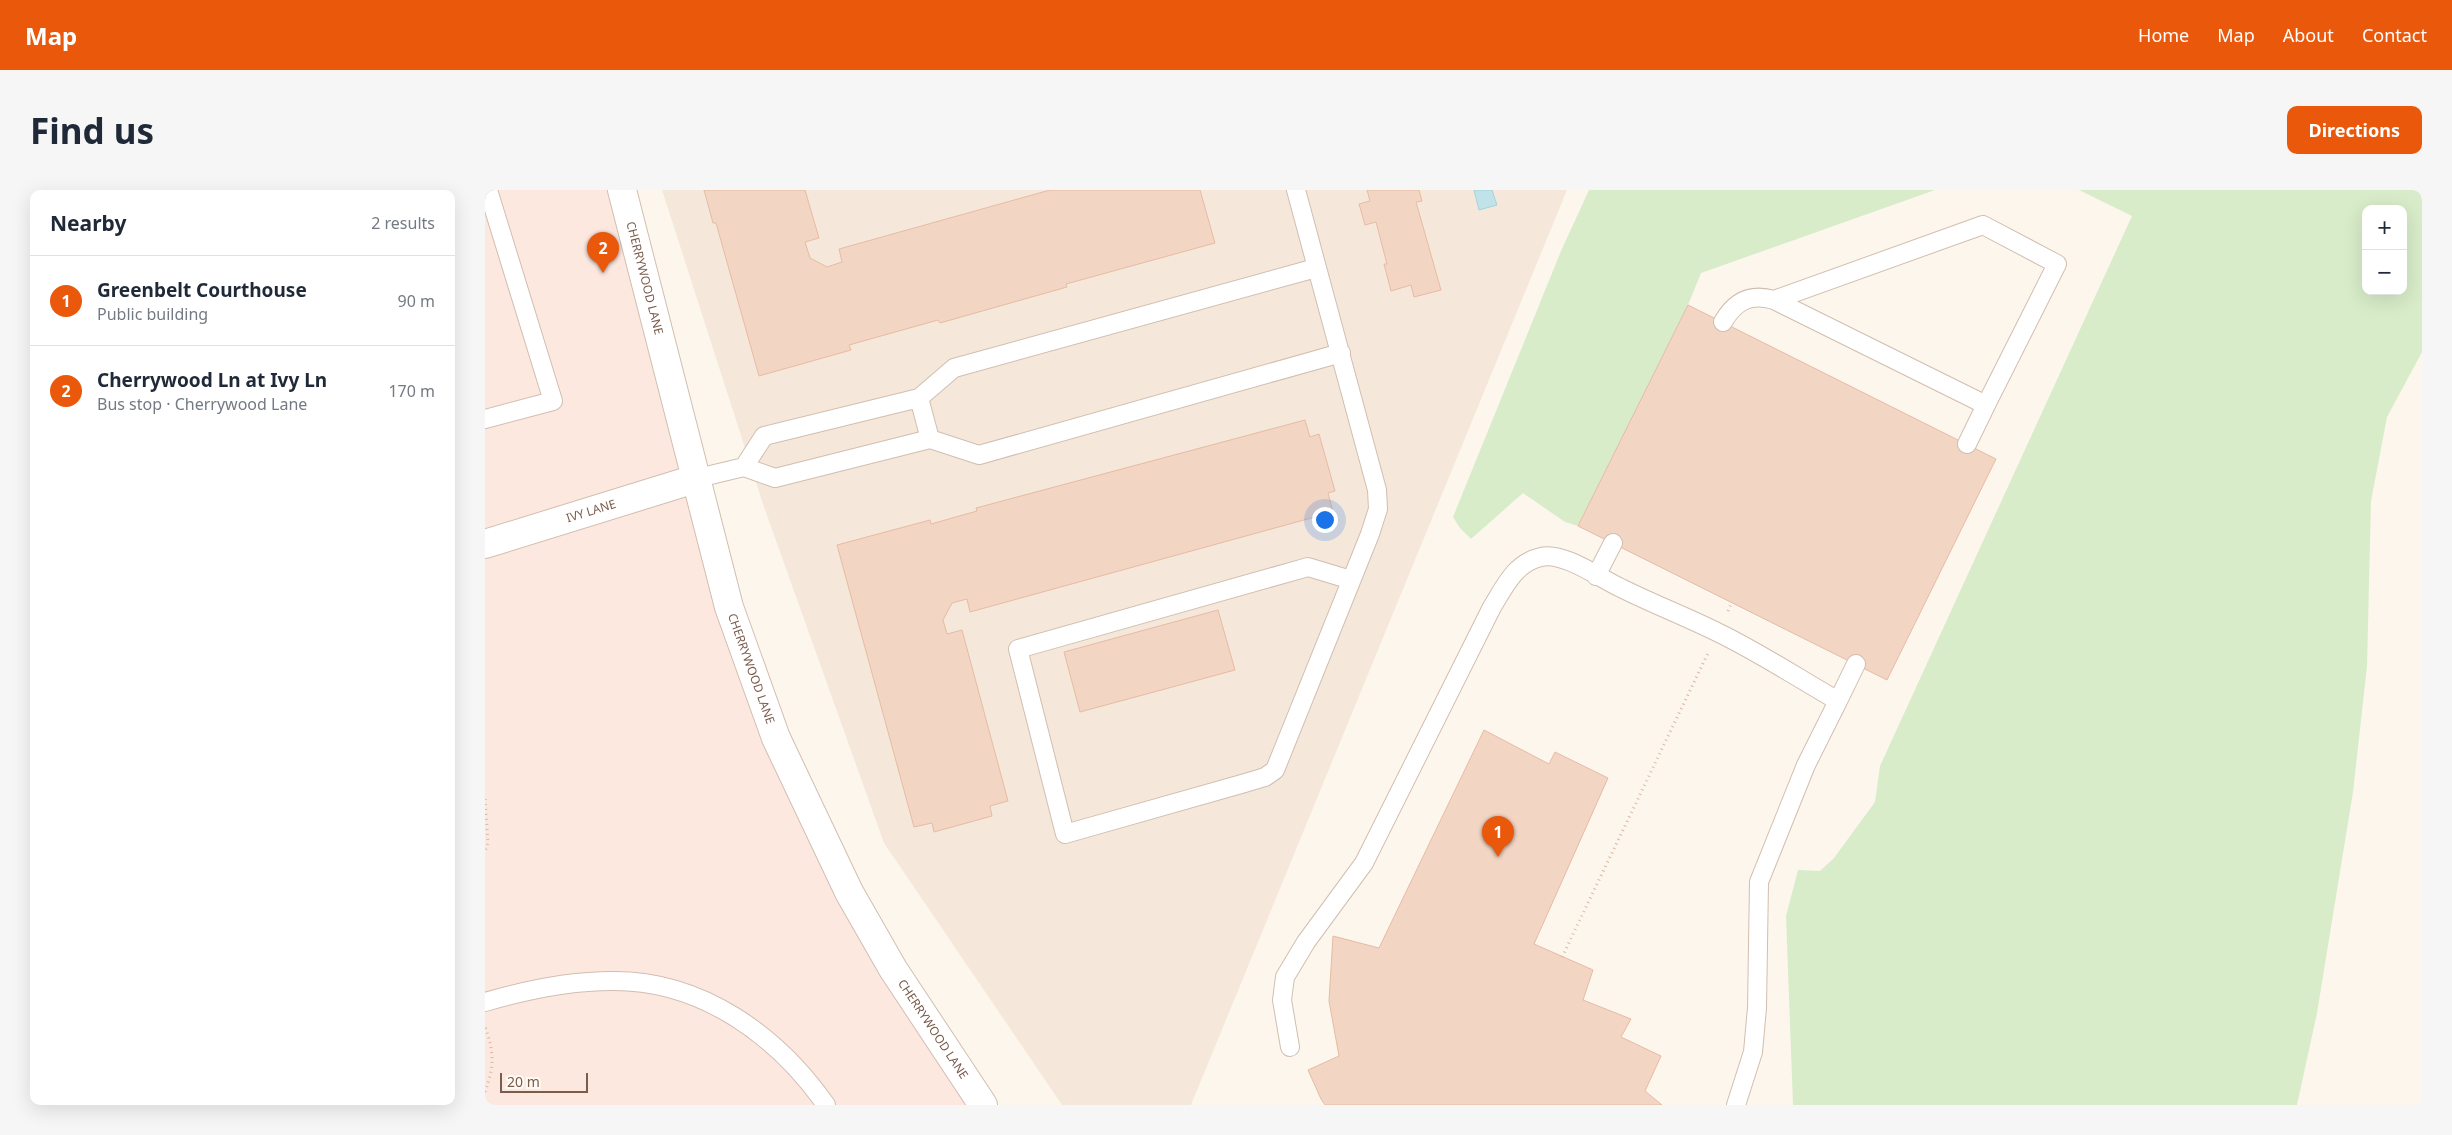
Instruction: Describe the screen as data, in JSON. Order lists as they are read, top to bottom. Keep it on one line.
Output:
{"streets":{"street":["CHERRYWOOD LANE","IVY LANE"]},"crossings":[["CHERRYWOOD LANE","IVY LANE"]],"scale_bar":"20 m","page":{"header":"Map","nav":["Home","Map","About","Contact"],"buttons":"Directions","title":"Find us","heading":["Nearby","2 results"],"map_buttons":["+","−"],"pins":["2","1"],"list":[{"mark":"1","name":"Greenbelt Courthouse","note":"Public building","value":"90 m"},{"mark":"2","name":"Cherrywood Ln at Ivy Ln","note":"Bus stop · Cherrywood Lane","value":"170 m"}],"scale":"20 m"}}
